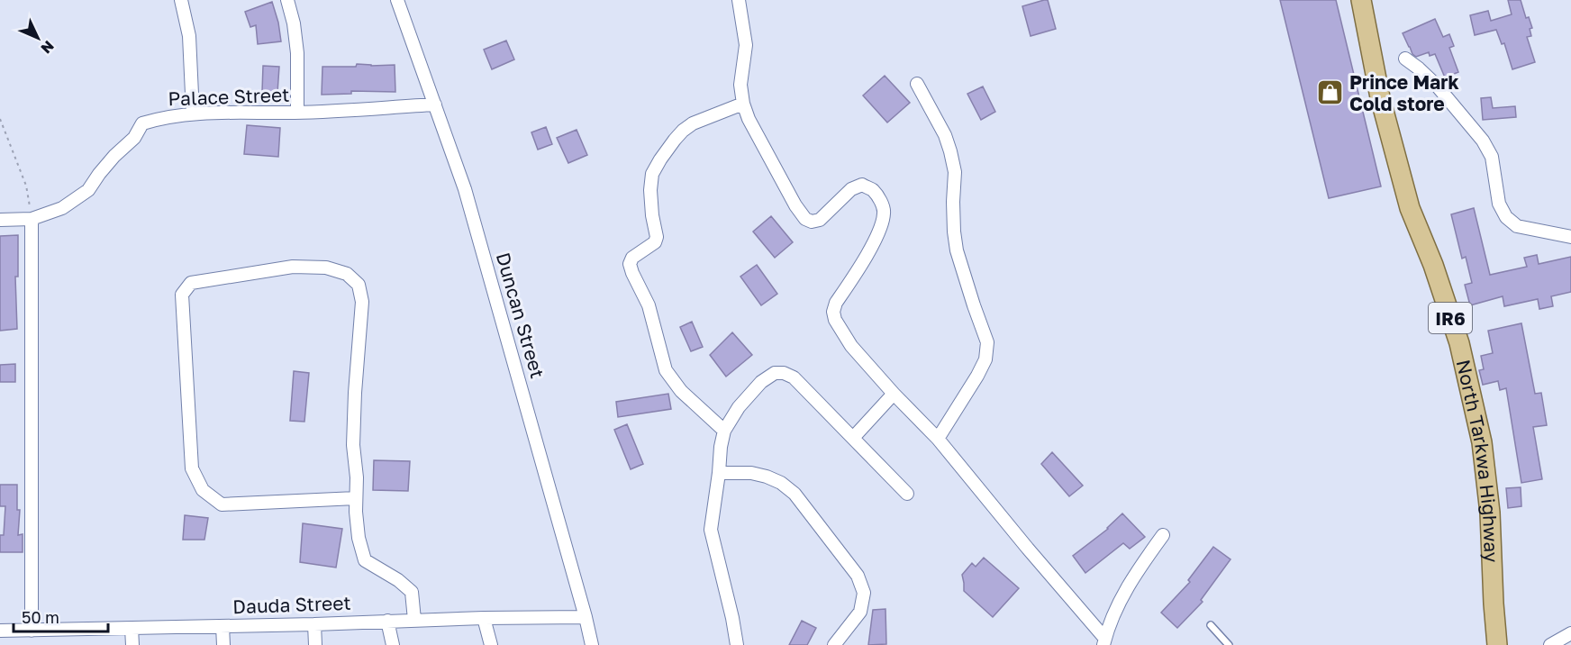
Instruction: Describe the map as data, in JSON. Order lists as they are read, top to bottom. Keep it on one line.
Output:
{"streets":{"main road":["IR6","North Tarkwa Highway"],"street":["Palace Street","Duncan Street","Dauda Street"]},"crossings":[["Palace Street","Duncan Street"],["Duncan Street","Dauda Street"]],"places":{"shop":["Prince Mark Cold store"]},"scale_bar":"50 m","north":"bottom right"}
